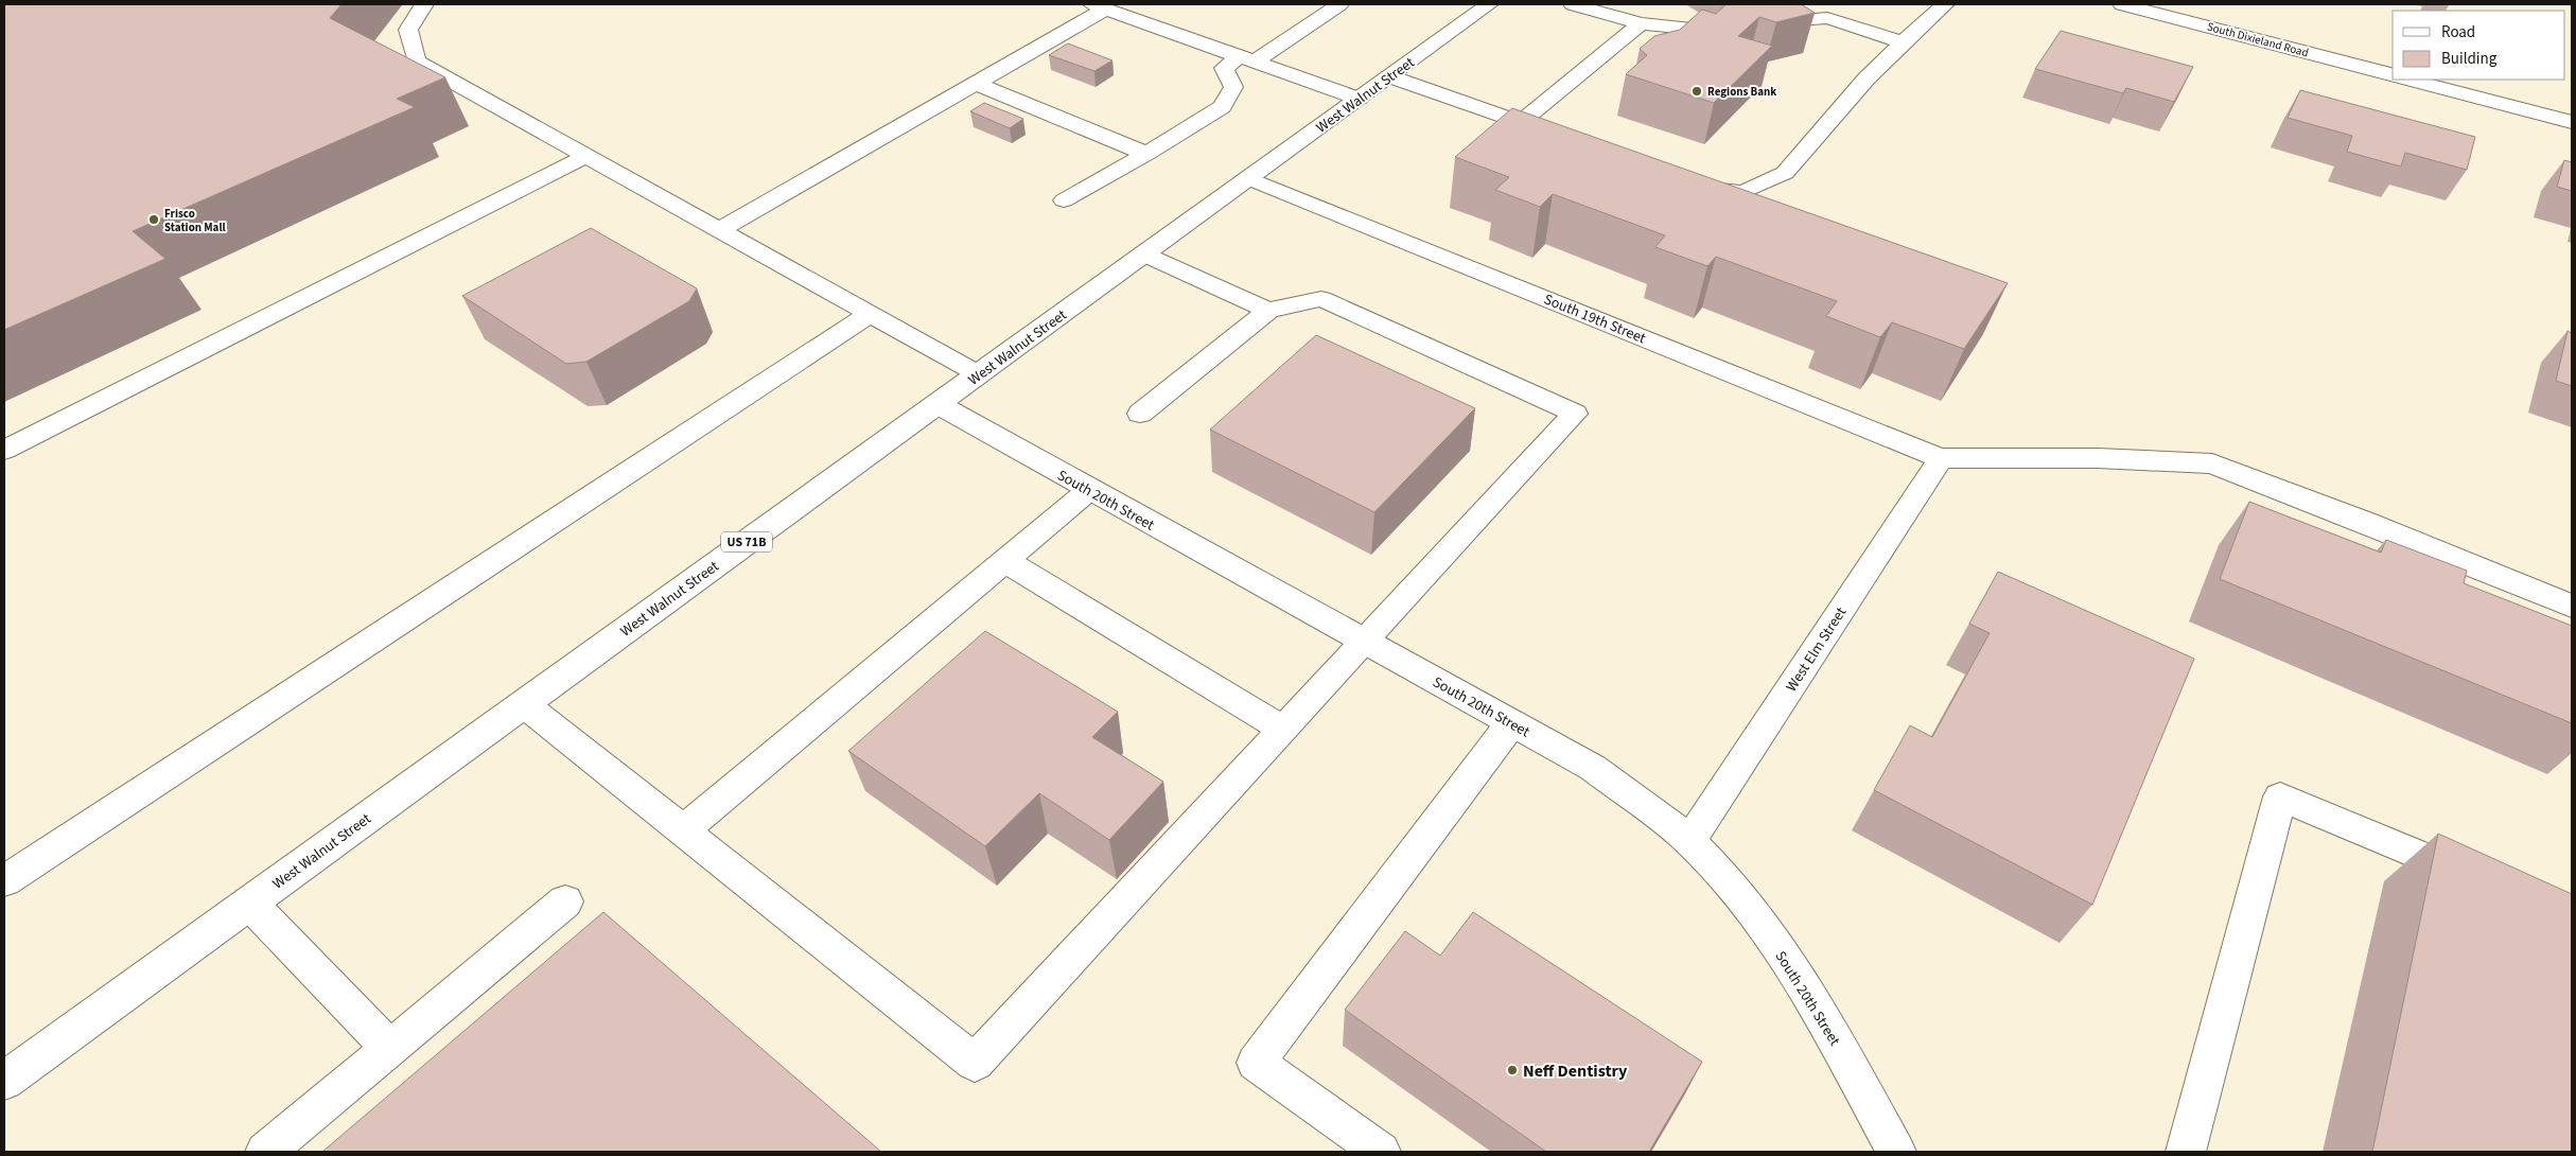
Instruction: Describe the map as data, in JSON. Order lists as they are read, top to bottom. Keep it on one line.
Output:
{"streets":{"main road":["South Dixieland Road","West Walnut Street","South 19th Street","South 20th Street","US 71B","West Elm Street"]},"crossings":[["West Walnut Street","South 19th Street"],["West Walnut Street","South 20th Street"],["South 19th Street","West Elm Street"],["South 20th Street","West Elm Street"]],"places":["Regions Bank","Frisco Station Mall","Neff Dentistry"],"legend":["Road","Building"]}
